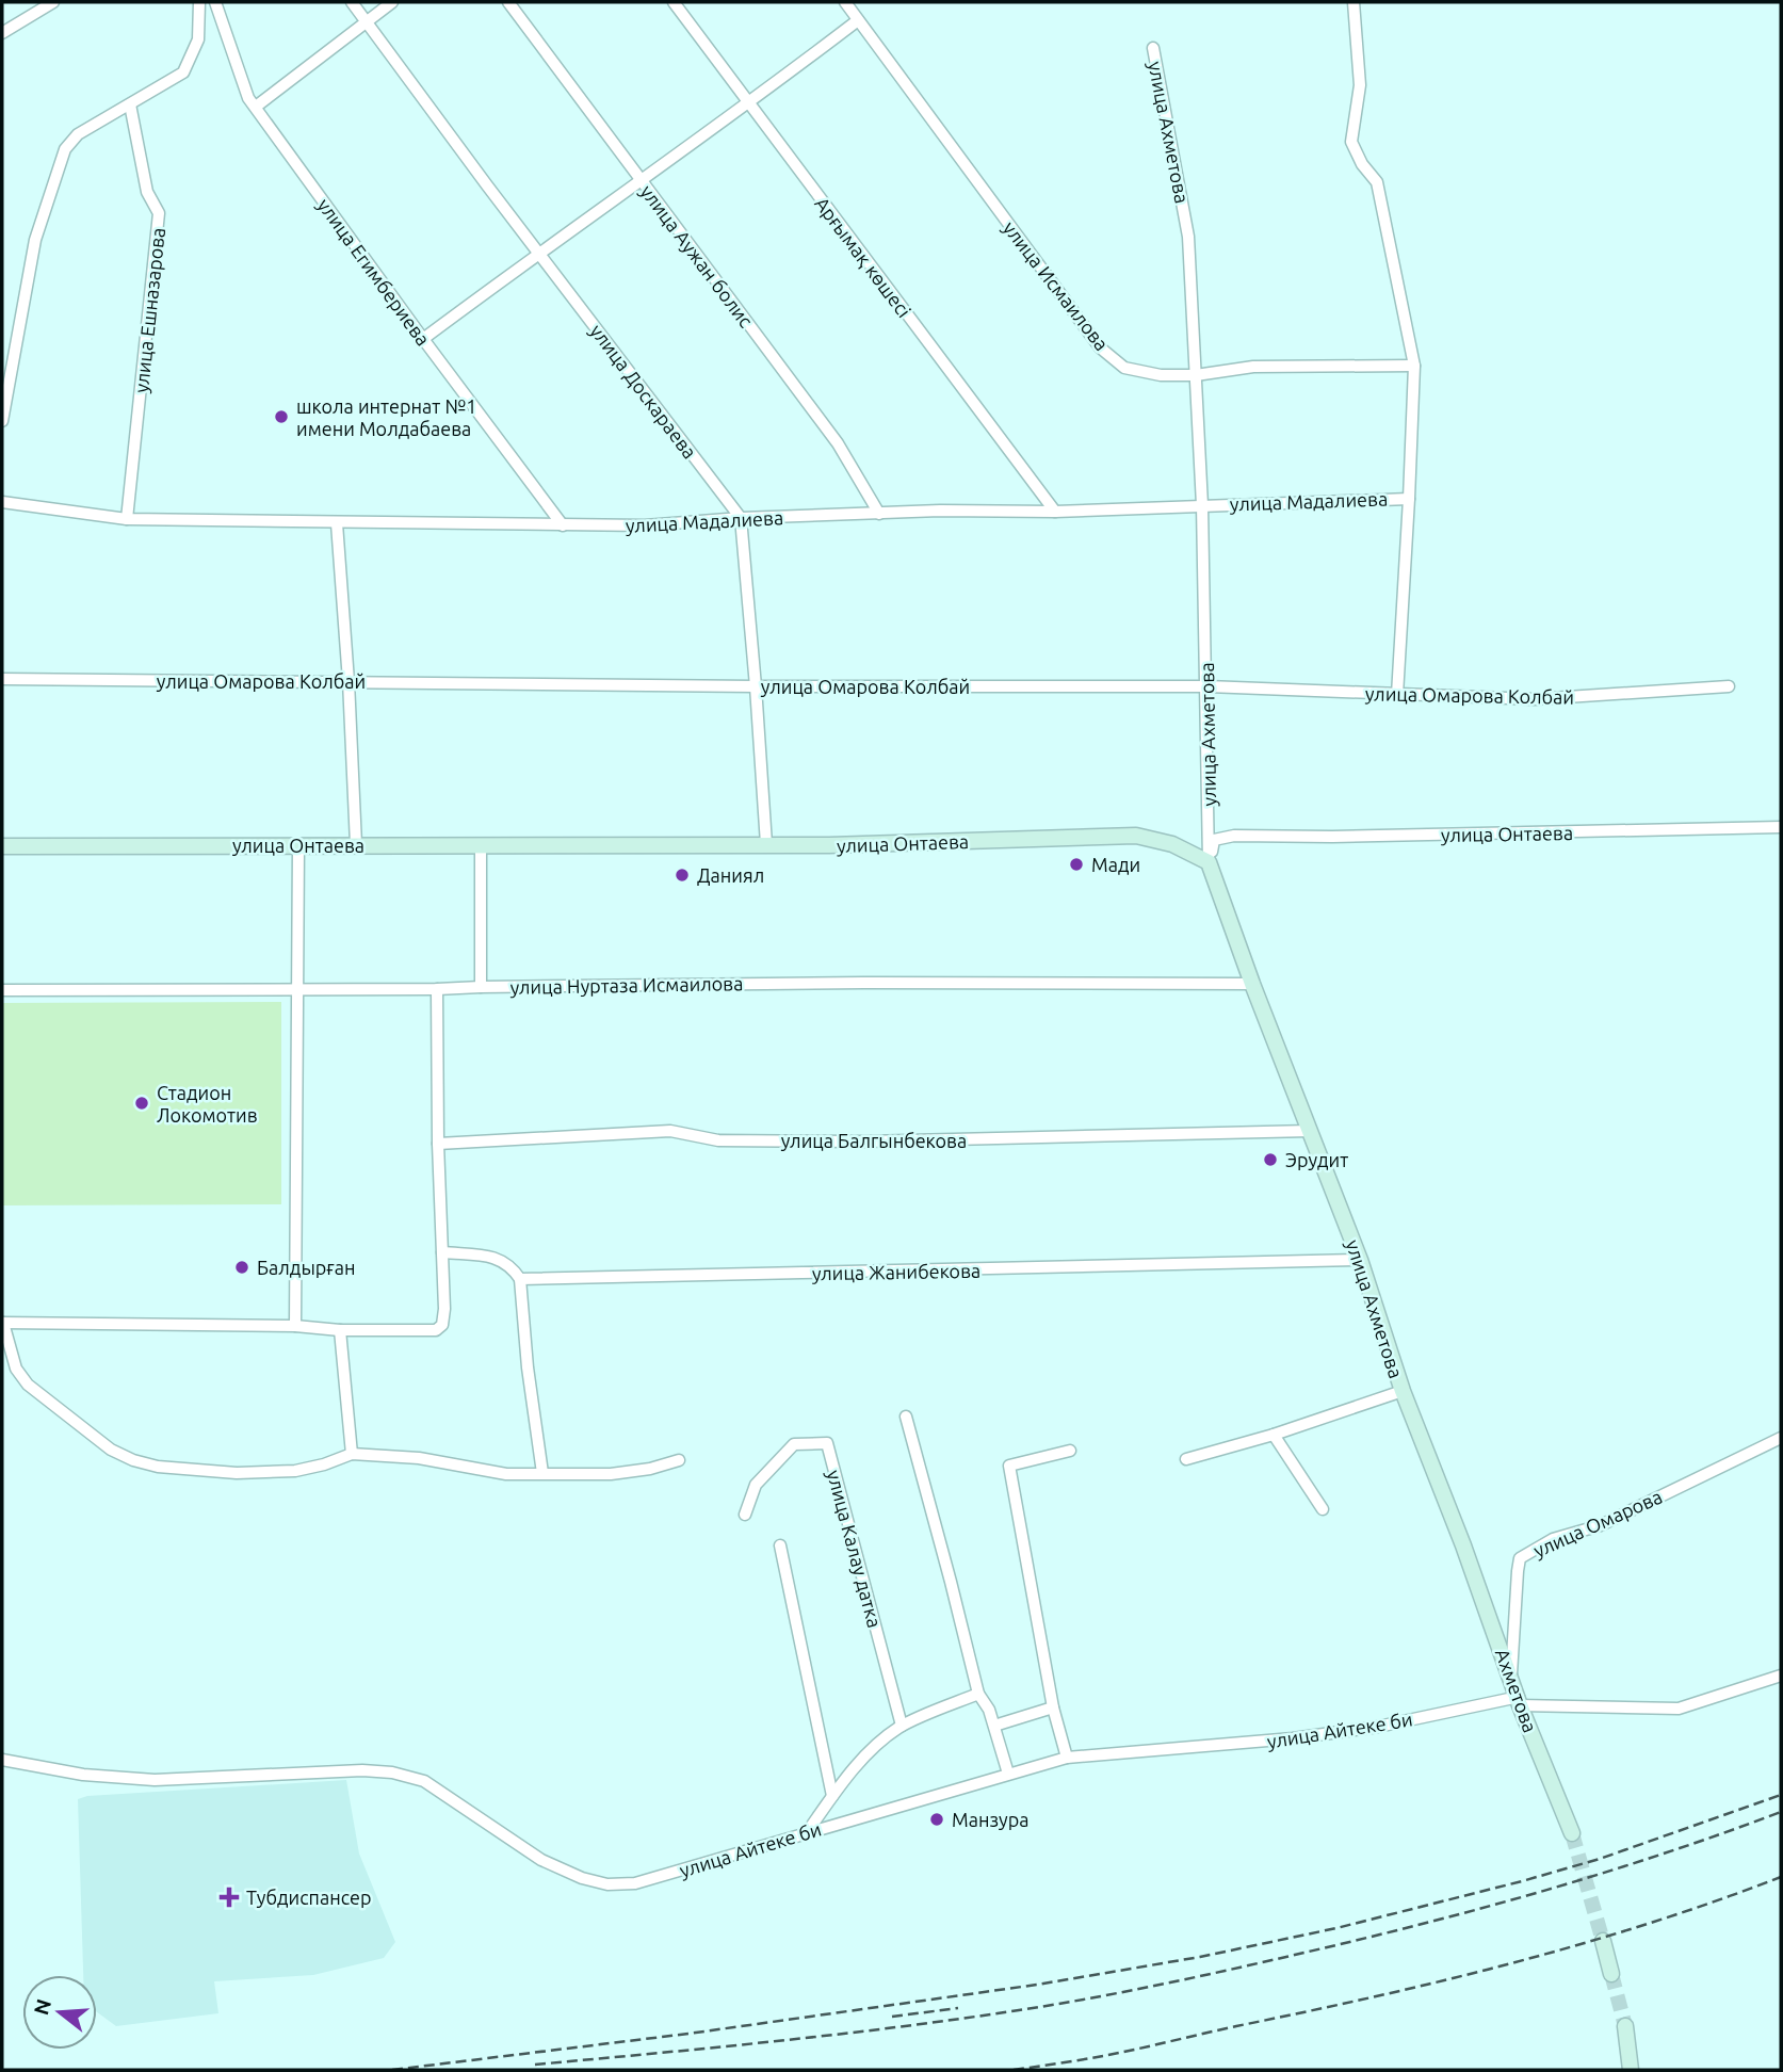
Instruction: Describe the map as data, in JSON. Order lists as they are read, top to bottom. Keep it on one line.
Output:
{"streets":{"main road":["улица Ахметова","улица Онтаева","Ахметова"],"street":["улица Аужан болис","Арғымақ көшесі","улица Егимбериева","улица Исмаилова","улица Ешназарова","улица Доскараева","улица Мадалиева","улица Омарова Колбай","улица Нуртаза Исмаилова","улица Балгынбекова","улица Жанибекова","улица Омарова","улица Калау датка","улица Айтеке би"]},"crossings":[["улица Ахметова","улица Исмаилова"],["улица Ахметова","улица Мадалиева"],["улица Ахметова","улица Омарова Колбай"],["улица Ахметова","улица Онтаева"],["улица Ахметова","улица Нуртаза Исмаилова"],["улица Ахметова","улица Балгынбекова"],["улица Ахметова","улица Жанибекова"],["улица Ахметова","Ахметова"],["улица Аужан болис","улица Мадалиева"],["Арғымақ көшесі","улица Мадалиева"],["улица Егимбериева","улица Мадалиева"],["улица Ешназарова","улица Мадалиева"],["улица Доскараева","улица Мадалиева"],["улица Омарова","Ахметова"],["Ахметова","улица Айтеке би"]],"places":{"other":["школа интернат №1 имени Молдабаева","Мади","Даниял","Стадион Локомотив","Эрудит","Балдырған","Манзура"],"health":["Тубдиспансер"]},"north":"left"}
